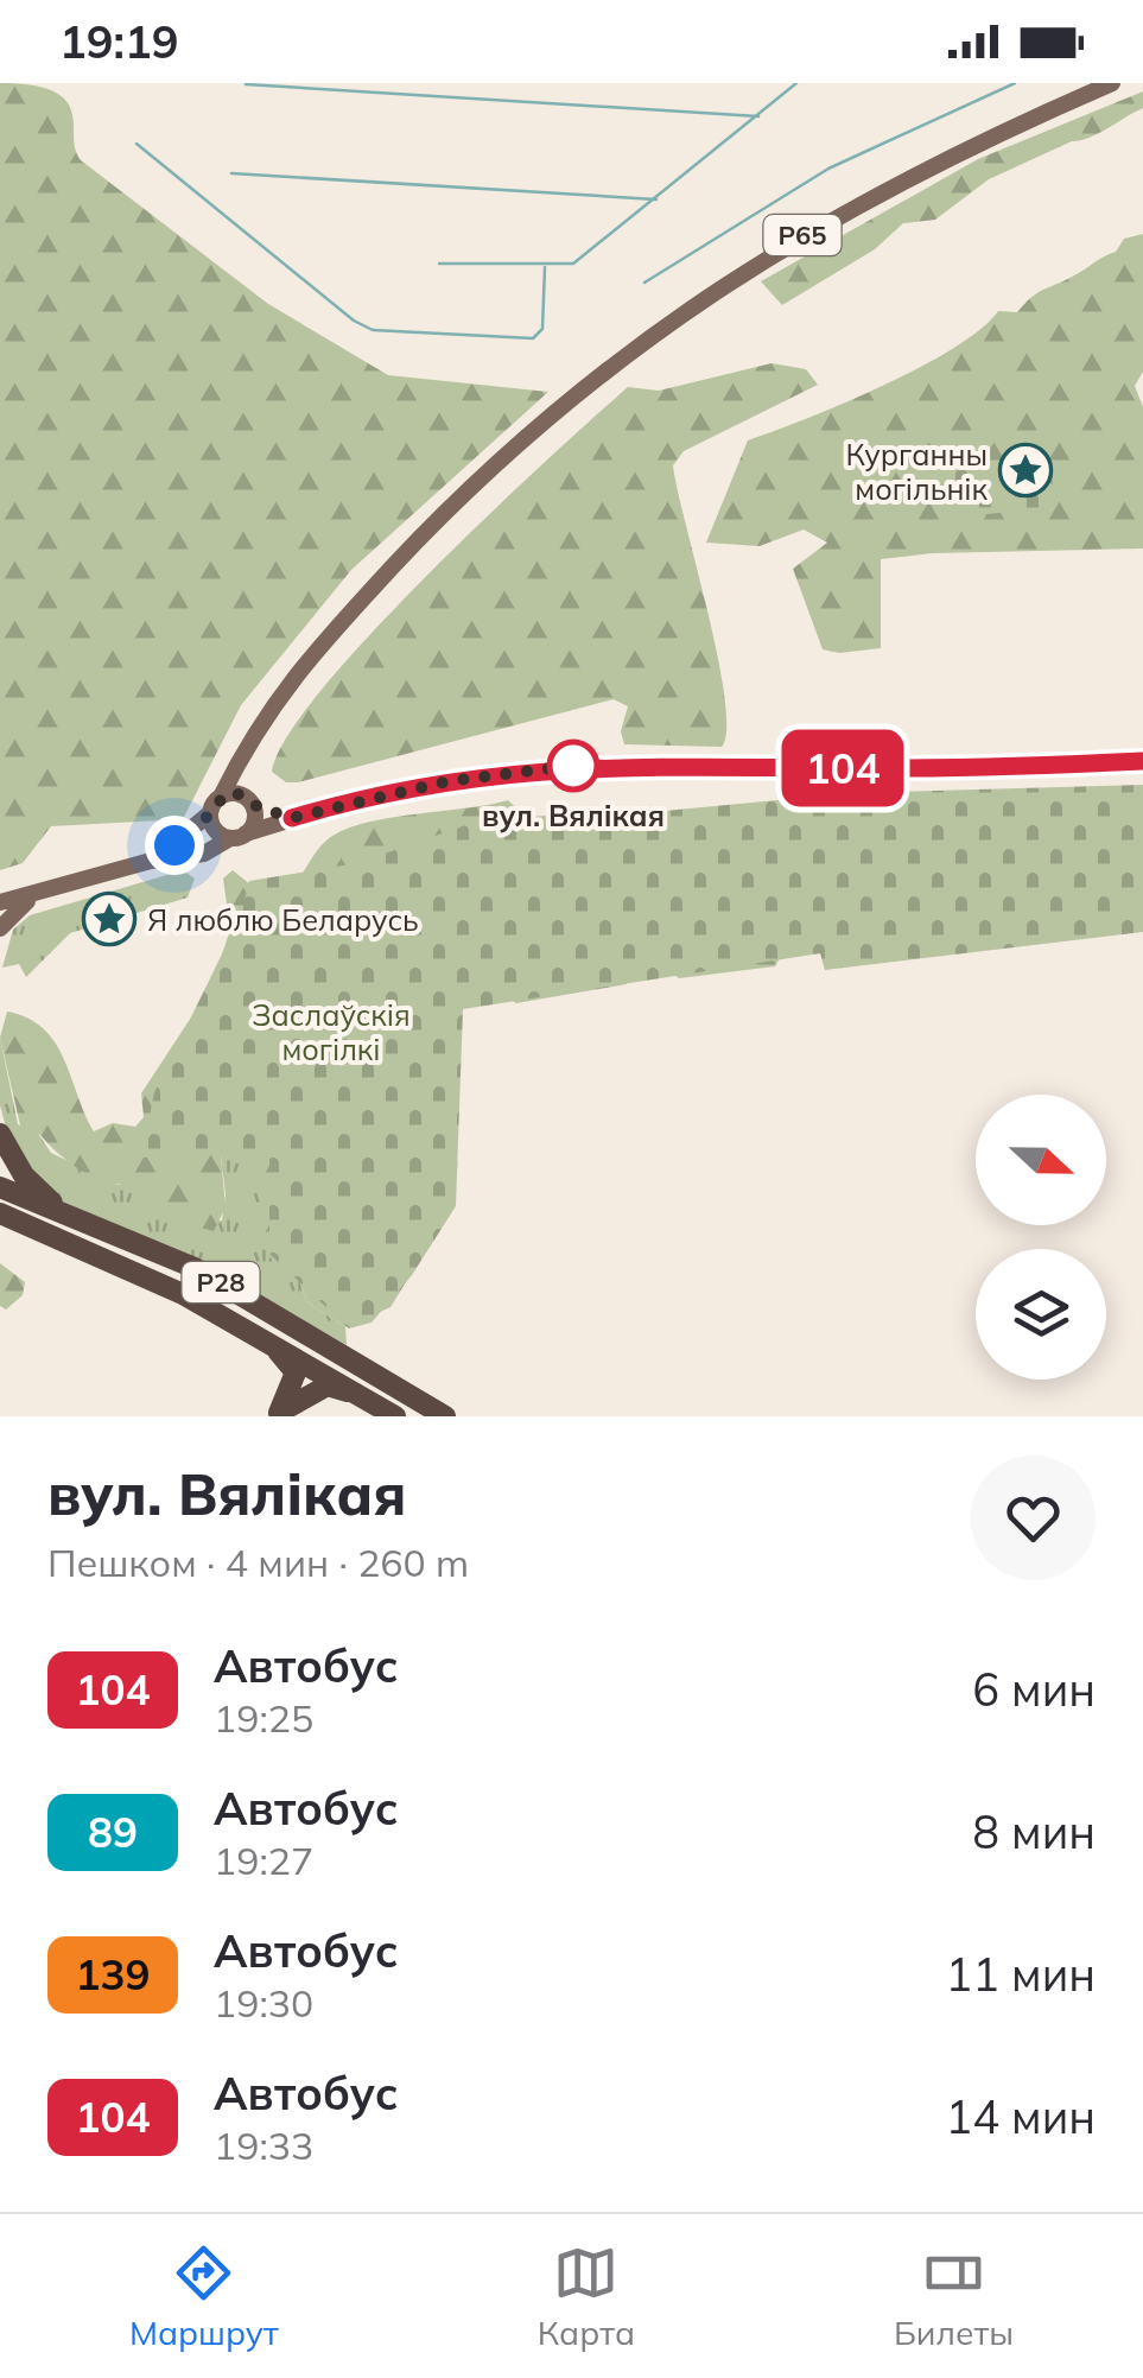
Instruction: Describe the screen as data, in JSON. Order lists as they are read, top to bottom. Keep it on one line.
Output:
{"streets":{"highway":["Р28"],"main road":["Р65"]},"parks":["Заслаўскія могілкі"],"places":{"place":["Курганны могільнік","Я люблю Беларусь"],"other":["вул. Вялікая"]},"lines":["bus line 104"],"north":"right","page":{"status":"19:19","on_map":"104","heading":["вул. Вялікая","Пешком · 4 мин · 260 m"],"list":[{"mark":"104","name":"Автобус","note":"19:25","value":"6 мин"},{"mark":"89","name":"Автобус","note":"19:27","value":"8 мин"},{"mark":"139","name":"Автобус","note":"19:30","value":"11 мин"},{"mark":"104","name":"Автобус","note":"19:33","value":"14 мин"}],"tabs":["Маршрут","Карта","Билеты"]}}
